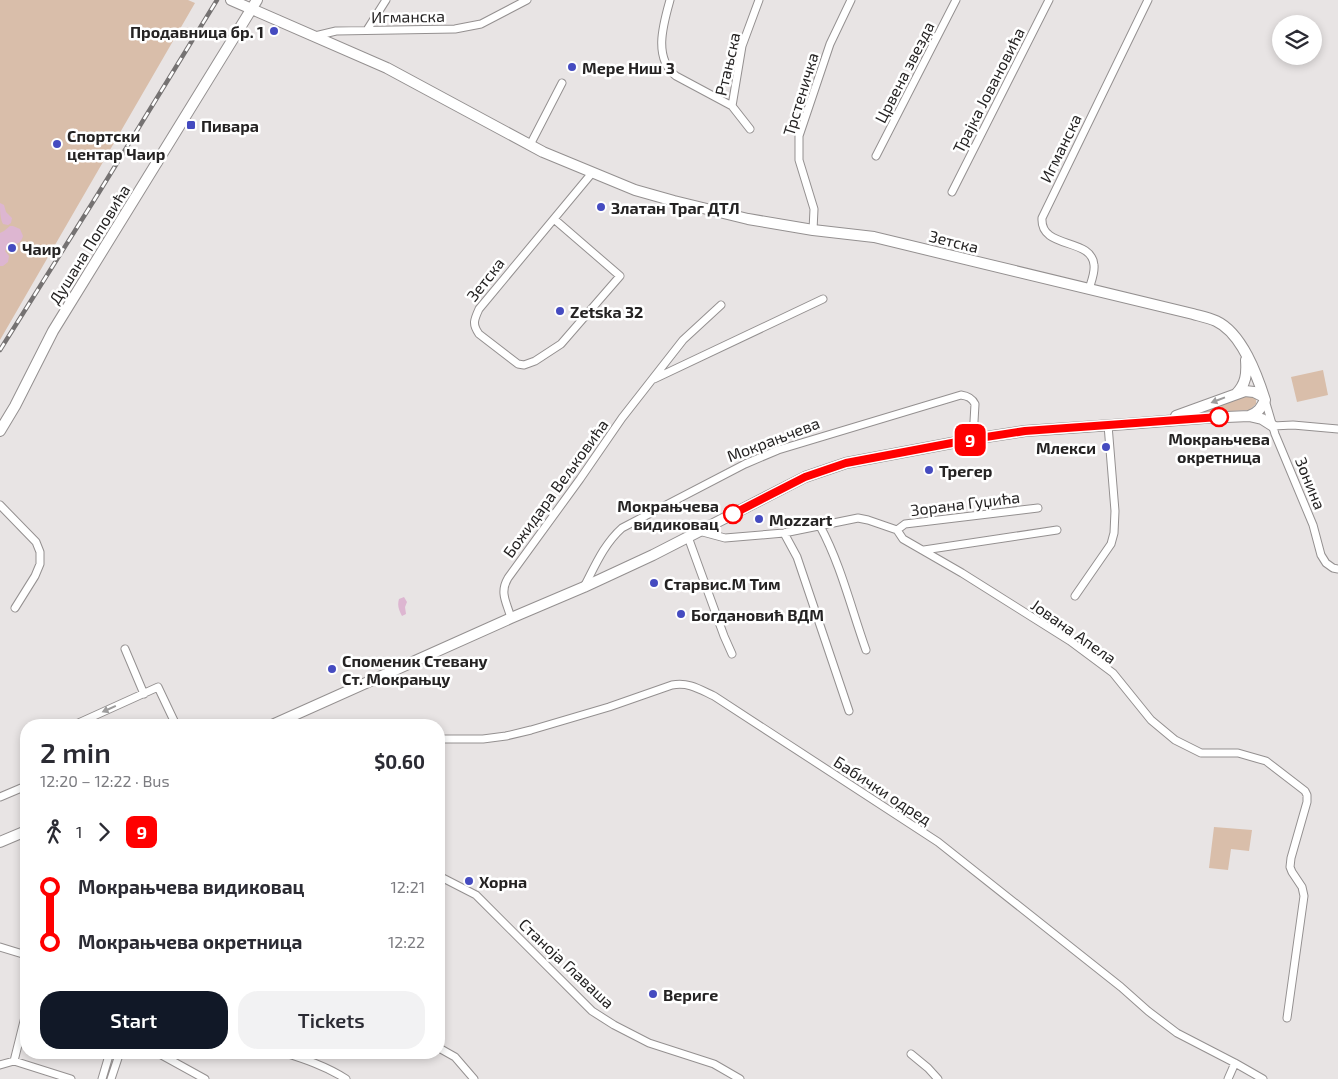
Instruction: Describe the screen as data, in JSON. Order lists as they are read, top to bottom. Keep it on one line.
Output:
{"streets":{"street":["Игманска","Ртањска","Црвена звезда","Трајка Јовановића","Трстеничка","Зетска","Душана Поповића","Мокрањчева","Зонина","Божидара Вељковића","Зорана Гуџића","Јована Апела","Бабички одред","Станоја Главаша"]},"crossings":[["Игманска","Зетска"],["Трстеничка","Зетска"],["Зетска","Душана Поповића"],["Зетска","Зонина"],["Зорана Гуџића","Јована Апела"]],"places":{"other":["Продавница бр. 1","Мере Ниш 3","Спортски центар Чаир","Златан Траг ДТЛ","Чаир","Zetska 32","Мокрањчева окретница","Млекси","Трегер","Мокрањчева видиковац","Mozzart","Старвис.М Тим","Богдановић ВДМ","Споменик Стевану Ст. Мокрањцу","Хорна","Вериге"],"transit":["Пивара"]},"lines":["bus line 9"],"page":{"on_map":"9","heading":["2 min","12:20 – 12:22 · Bus","$0.60"],"legs":["1","9"],"list":[{"name":"Мокрањчева видиковац","value":"12:21"},{"name":"Мокрањчева окретница","value":"12:22"}],"buttons":["Start","Tickets"]}}
